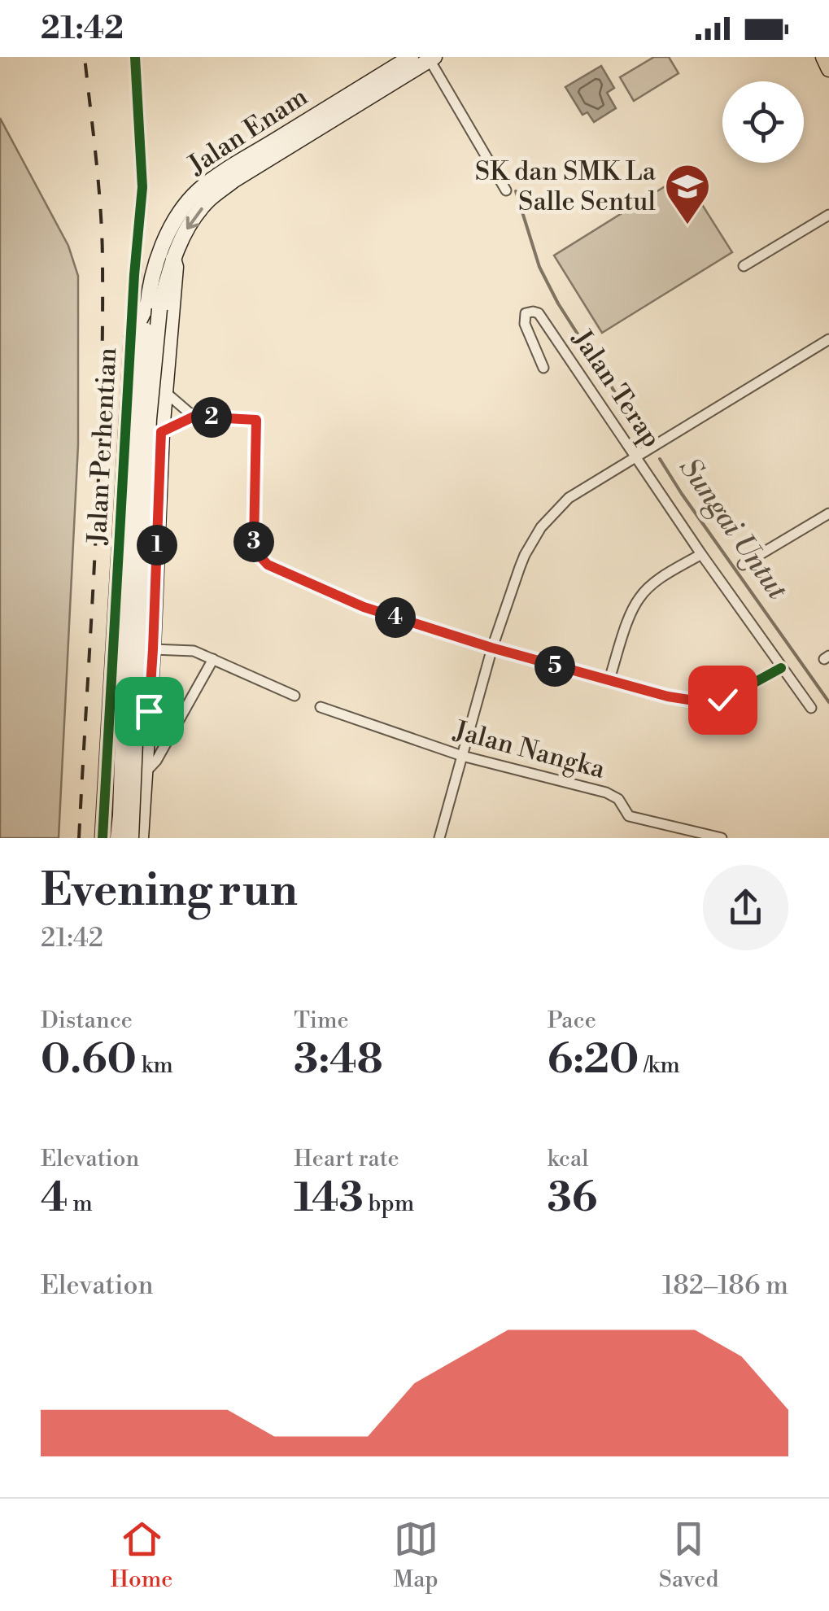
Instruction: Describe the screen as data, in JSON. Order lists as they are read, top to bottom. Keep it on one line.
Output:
{"streets":{"main road":["Jalan Enam","Jalan Perhentian"],"street":["Jalan Terap","Jalan Nangka"]},"crossings":[["Jalan Enam","Jalan Perhentian"]],"water":["Sungai Untut"],"places":{"school or university":["SK dan SMK La Salle Sentul"]},"page":{"status":"21:42","pins":["2","3","1","4","5"],"heading":["Evening run","21:42"],"stats":[["Distance","0.60 km"],["Time","3:48"],["Pace","6:20 /km"],["Elevation","4 m"],["Heart rate","143 bpm"],["kcal","36"]],"chart":["Elevation","182–186 m"],"tabs":["Home","Map","Saved"]}}
